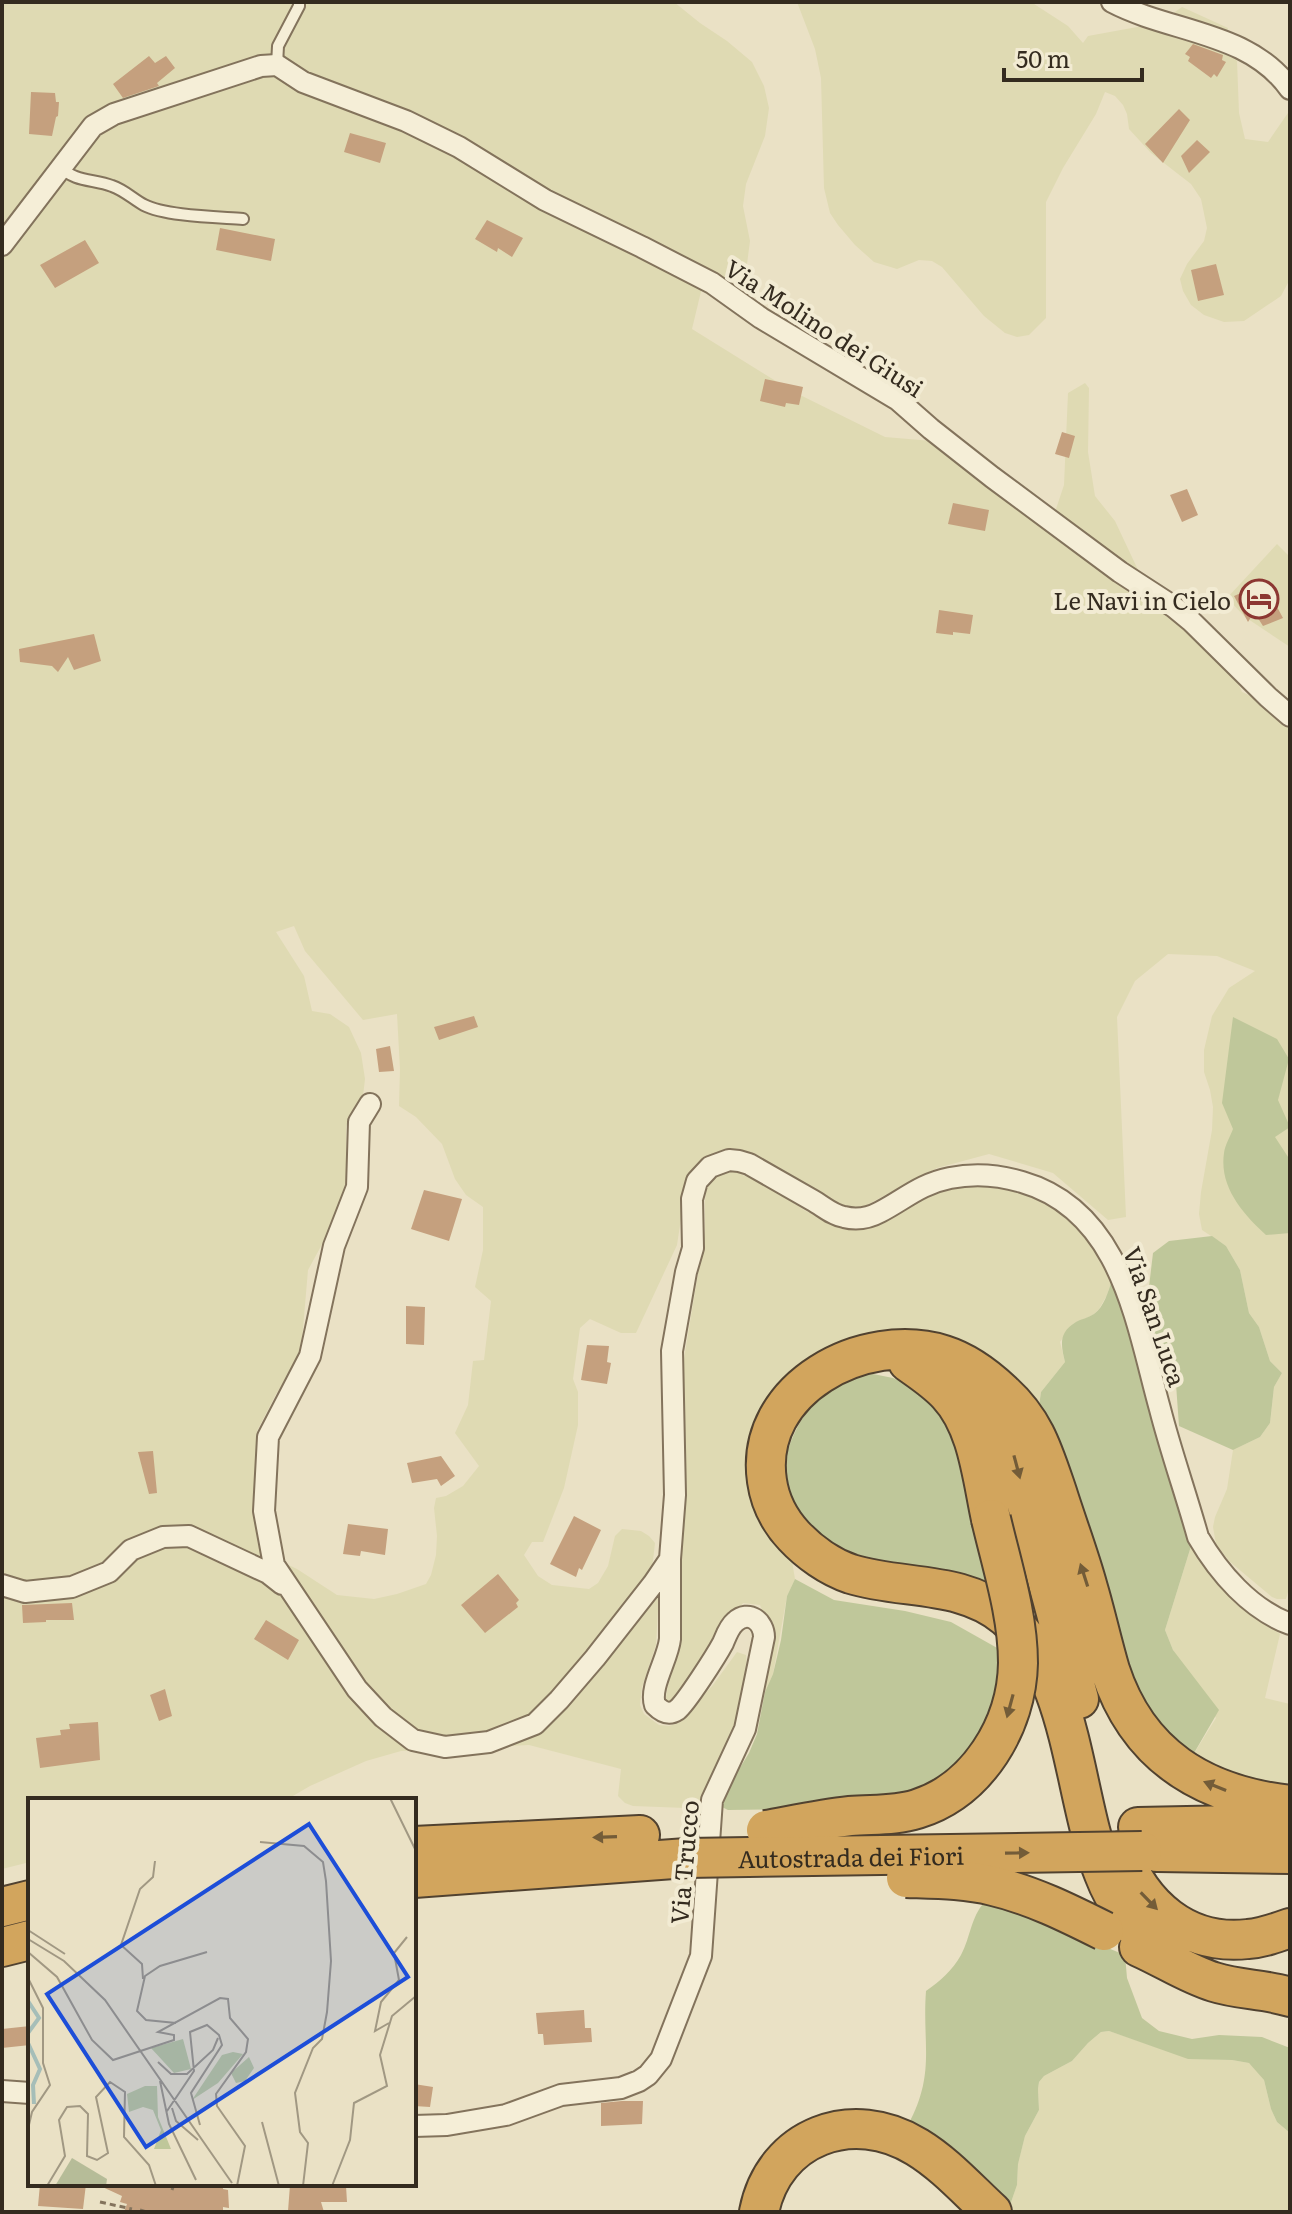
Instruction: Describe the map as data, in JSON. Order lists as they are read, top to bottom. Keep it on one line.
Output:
{"streets":{"highway":["Autostrada dei Fiori"],"street":["Via Molino dei Giusi","Via San Luca","Via Trucco"]},"crossings":[["Via San Luca","Via Trucco"]],"places":{"hotel":["Le Navi in Cielo"]},"scale_bar":"50 m"}
